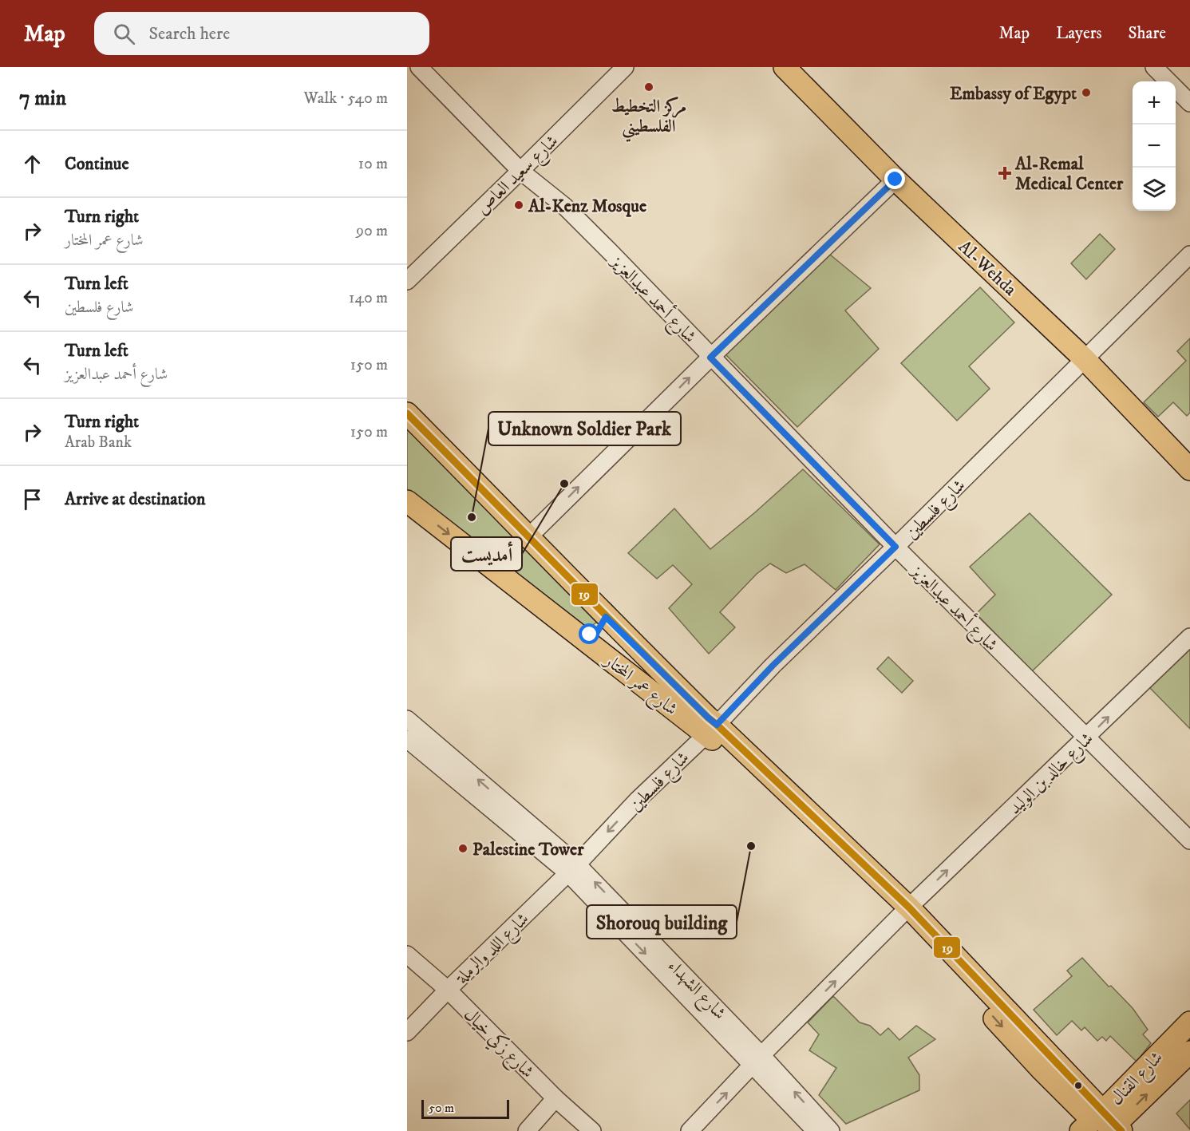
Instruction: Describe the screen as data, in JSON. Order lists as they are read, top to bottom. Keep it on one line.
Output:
{"streets":{"main road":["Al-Wehda","شارع عمر المختار","شارع القنال"],"street":["شارع سعيد العاص","شارع أحمد عبدالعزيز","شارع فلسطين","شارع خالد بن الوليد","شارع اللد والرملة","شارع الشهداء","شارع زكي خيال"]},"crossings":[["شارع سعيد العاص","شارع أحمد عبدالعزيز"],["Al-Wehda","شارع فلسطين"],["شارع أحمد عبدالعزيز","شارع فلسطين"],["شارع أحمد عبدالعزيز","شارع خالد بن الوليد"],["شارع فلسطين","شارع عمر المختار"],["شارع فلسطين","شارع اللد والرملة"],["شارع فلسطين","شارع الشهداء"],["شارع عمر المختار","شارع خالد بن الوليد"],["شارع عمر المختار","شارع القنال"],["شارع خالد بن الوليد","شارع الشهداء"],["شارع اللد والرملة","شارع الشهداء"],["شارع اللد والرملة","شارع زكي خيال"]],"one_way":["شارع خالد بن الوليد"],"places":{"other":["مركز التخطيط الفلسطيني","Embassy of Egypt","Al-Kenz Mosque","أمديست","Unknown Soldier Park","Shorouq building","Palestine Tower"],"health":["Al-Remal Medical Center"]},"lines":["transit line 19"],"scale_bar":"50 m","page":{"header":"Map","search":"Search here","nav":["Map","Layers","Share"],"heading":["7 min","Walk · 540 m"],"map_buttons":["+","−"],"list":[["Continue","10 m"],["Turn right","شارع عمر المختار","90 m"],["Turn left","شارع فلسطين","140 m"],["Turn left","شارع أحمد عبدالعزيز","150 m"],["Turn right","Arab Bank","150 m"],"Arrive at destination"],"scale":"50 m"}}
